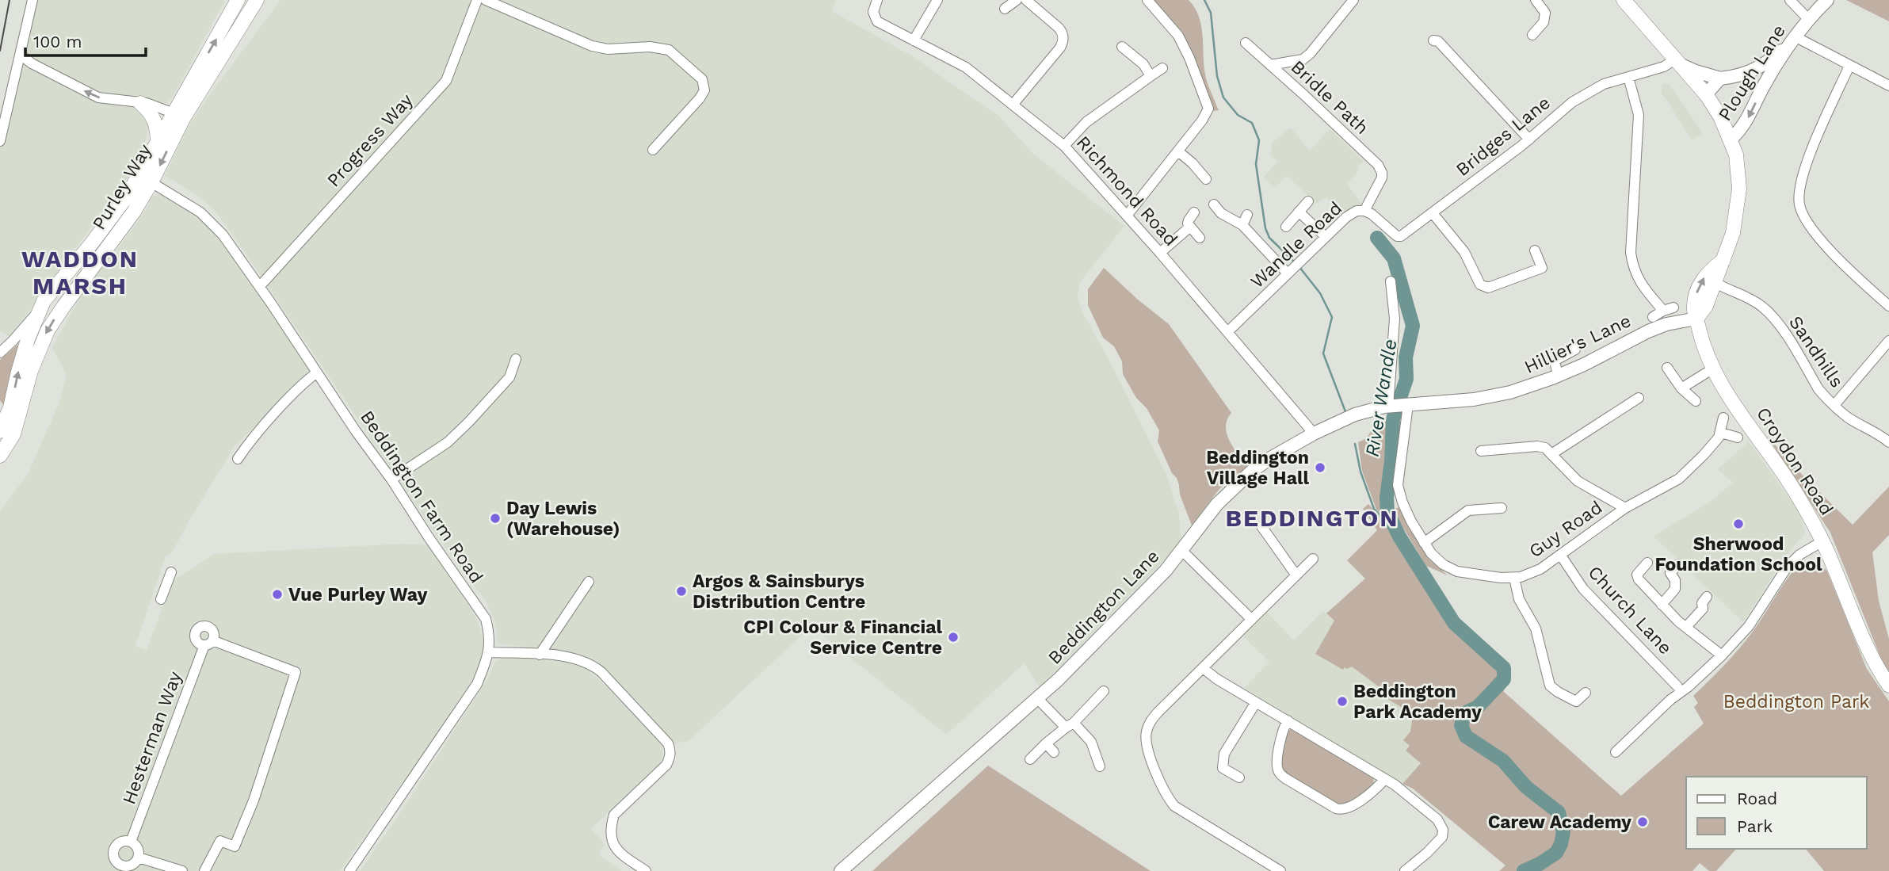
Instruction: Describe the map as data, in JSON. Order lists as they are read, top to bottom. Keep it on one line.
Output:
{"streets":{"highway":["Purley Way","Croydon Road"],"main road":["Plough Lane","Hillier's Lane","Beddington Lane"],"street":["Bridle Path","Bridges Lane","Progress Way","Richmond Road","Wandle Road","Sandhills","Beddington Farm Road","Guy Road","Church Lane","Hesterman Way"]},"crossings":[["Plough Lane","Croydon Road"],["Bridle Path","Wandle Road"],["Bridges Lane","Wandle Road"],["Bridges Lane","Croydon Road"],["Progress Way","Beddington Farm Road"],["Purley Way","Beddington Farm Road"],["Richmond Road","Wandle Road"],["Richmond Road","Beddington Lane"],["Hillier's Lane","Croydon Road"],["Hillier's Lane","Guy Road"],["Hillier's Lane","Beddington Lane"],["Sandhills","Croydon Road"],["Guy Road","Beddington Lane"],["Guy Road","Church Lane"]],"one_way":["Plough Lane"],"districts":["WADDON MARSH","BEDDINGTON"],"water":["River Wandle"],"parks":["Beddington Park"],"places":["Beddington Village Hall","Day Lewis (Warehouse)","Sherwood Foundation School","Argos & Sainsburys Distribution Centre","Vue Purley Way","CPI Colour & Financial Service Centre","Beddington Park Academy","Carew Academy"],"legend":["Road","Park"],"scale_bar":"100 m"}
